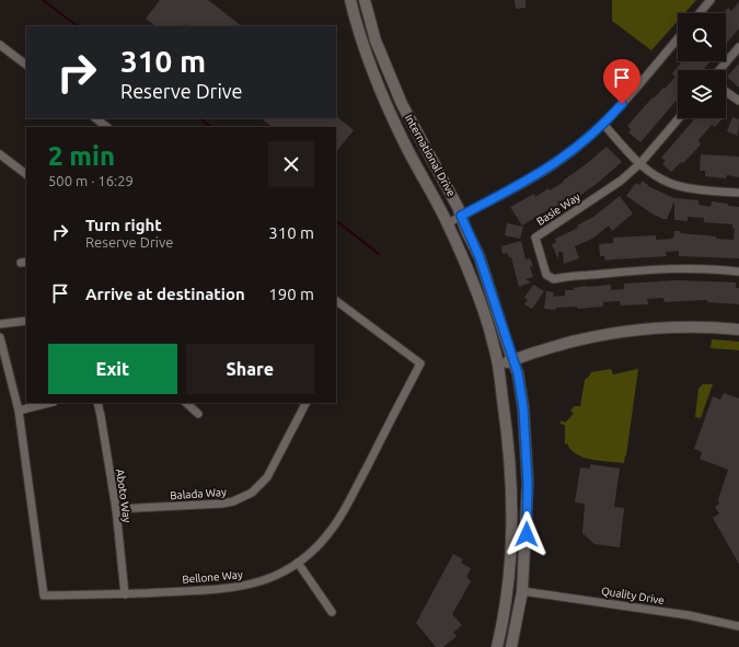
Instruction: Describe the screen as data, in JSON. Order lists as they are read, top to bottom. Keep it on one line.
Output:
{"streets":{"main road":["International Drive"],"street":["Basie Way","Balada Way","Aboto Way","Bellone Way","Quality Drive"]},"crossings":[["International Drive","Quality Drive"],["Balada Way","Aboto Way"],["Aboto Way","Bellone Way"]],"page":{"turn":["310 m","Reserve Drive"],"heading":["2 min","500 m · 16:29"],"list":[{"name":"Turn right","note":"Reserve Drive","value":"310 m"},{"name":"Arrive at destination","value":"190 m"}],"buttons":["Exit","Share"]}}
